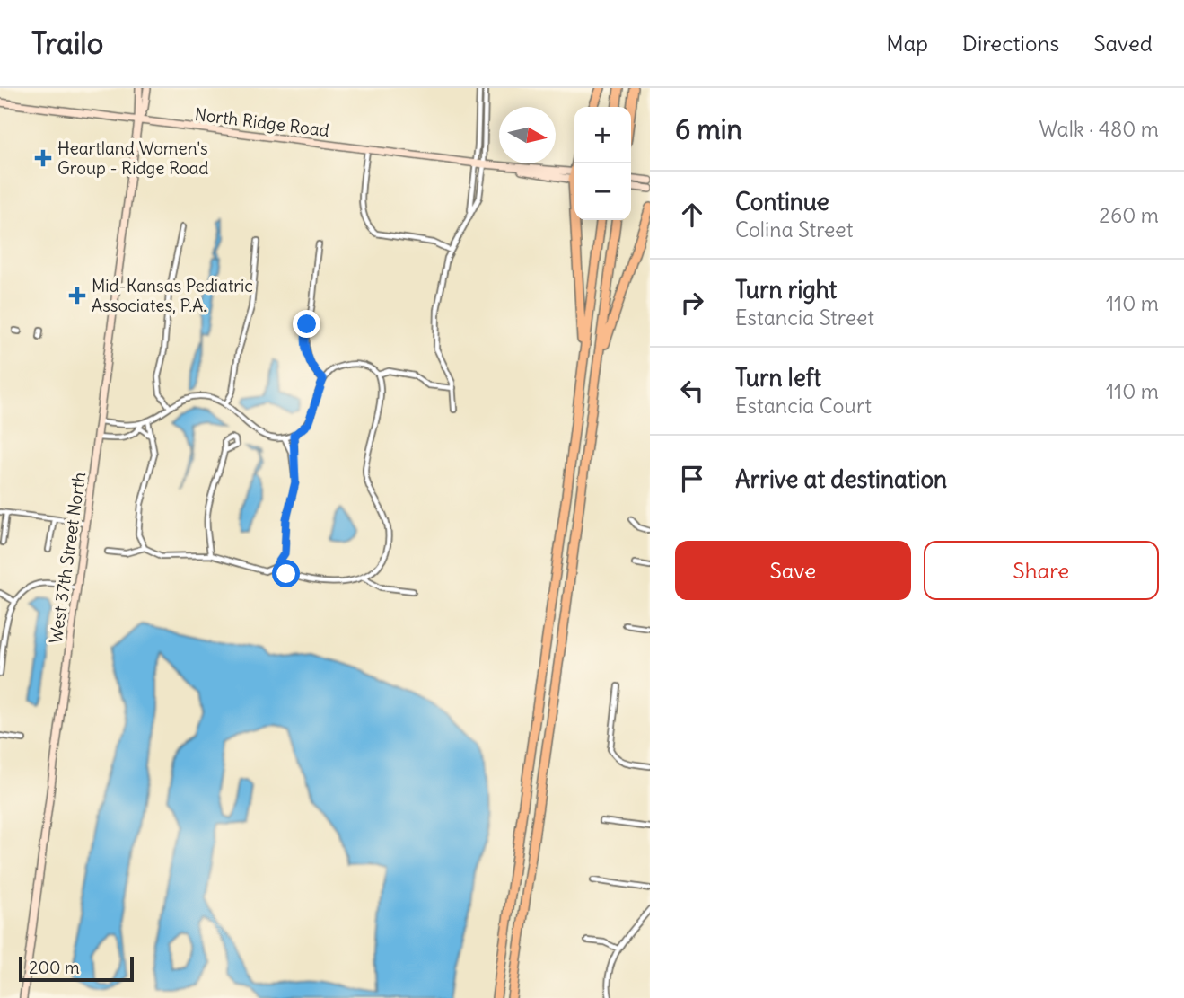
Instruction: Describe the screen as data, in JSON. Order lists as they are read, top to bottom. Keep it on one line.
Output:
{"streets":{"street":["North Ridge Road","West 37th Street North"]},"crossings":[["North Ridge Road","West 37th Street North"]],"places":{"health":["Heartland Women's Group - Ridge Road","Mid-Kansas Pediatric Associates, P.A."]},"scale_bar":"200 m","north":"right","page":{"header":"Trailo","nav":["Map","Directions","Saved"],"heading":["6 min","Walk · 480 m"],"map_buttons":["+","−"],"list":[["Continue","Colina Street","260 m"],["Turn right","Estancia Street","110 m"],["Turn left","Estancia Court","110 m"],"Arrive at destination"],"buttons":["Save","Share"],"scale":"200 m"}}
